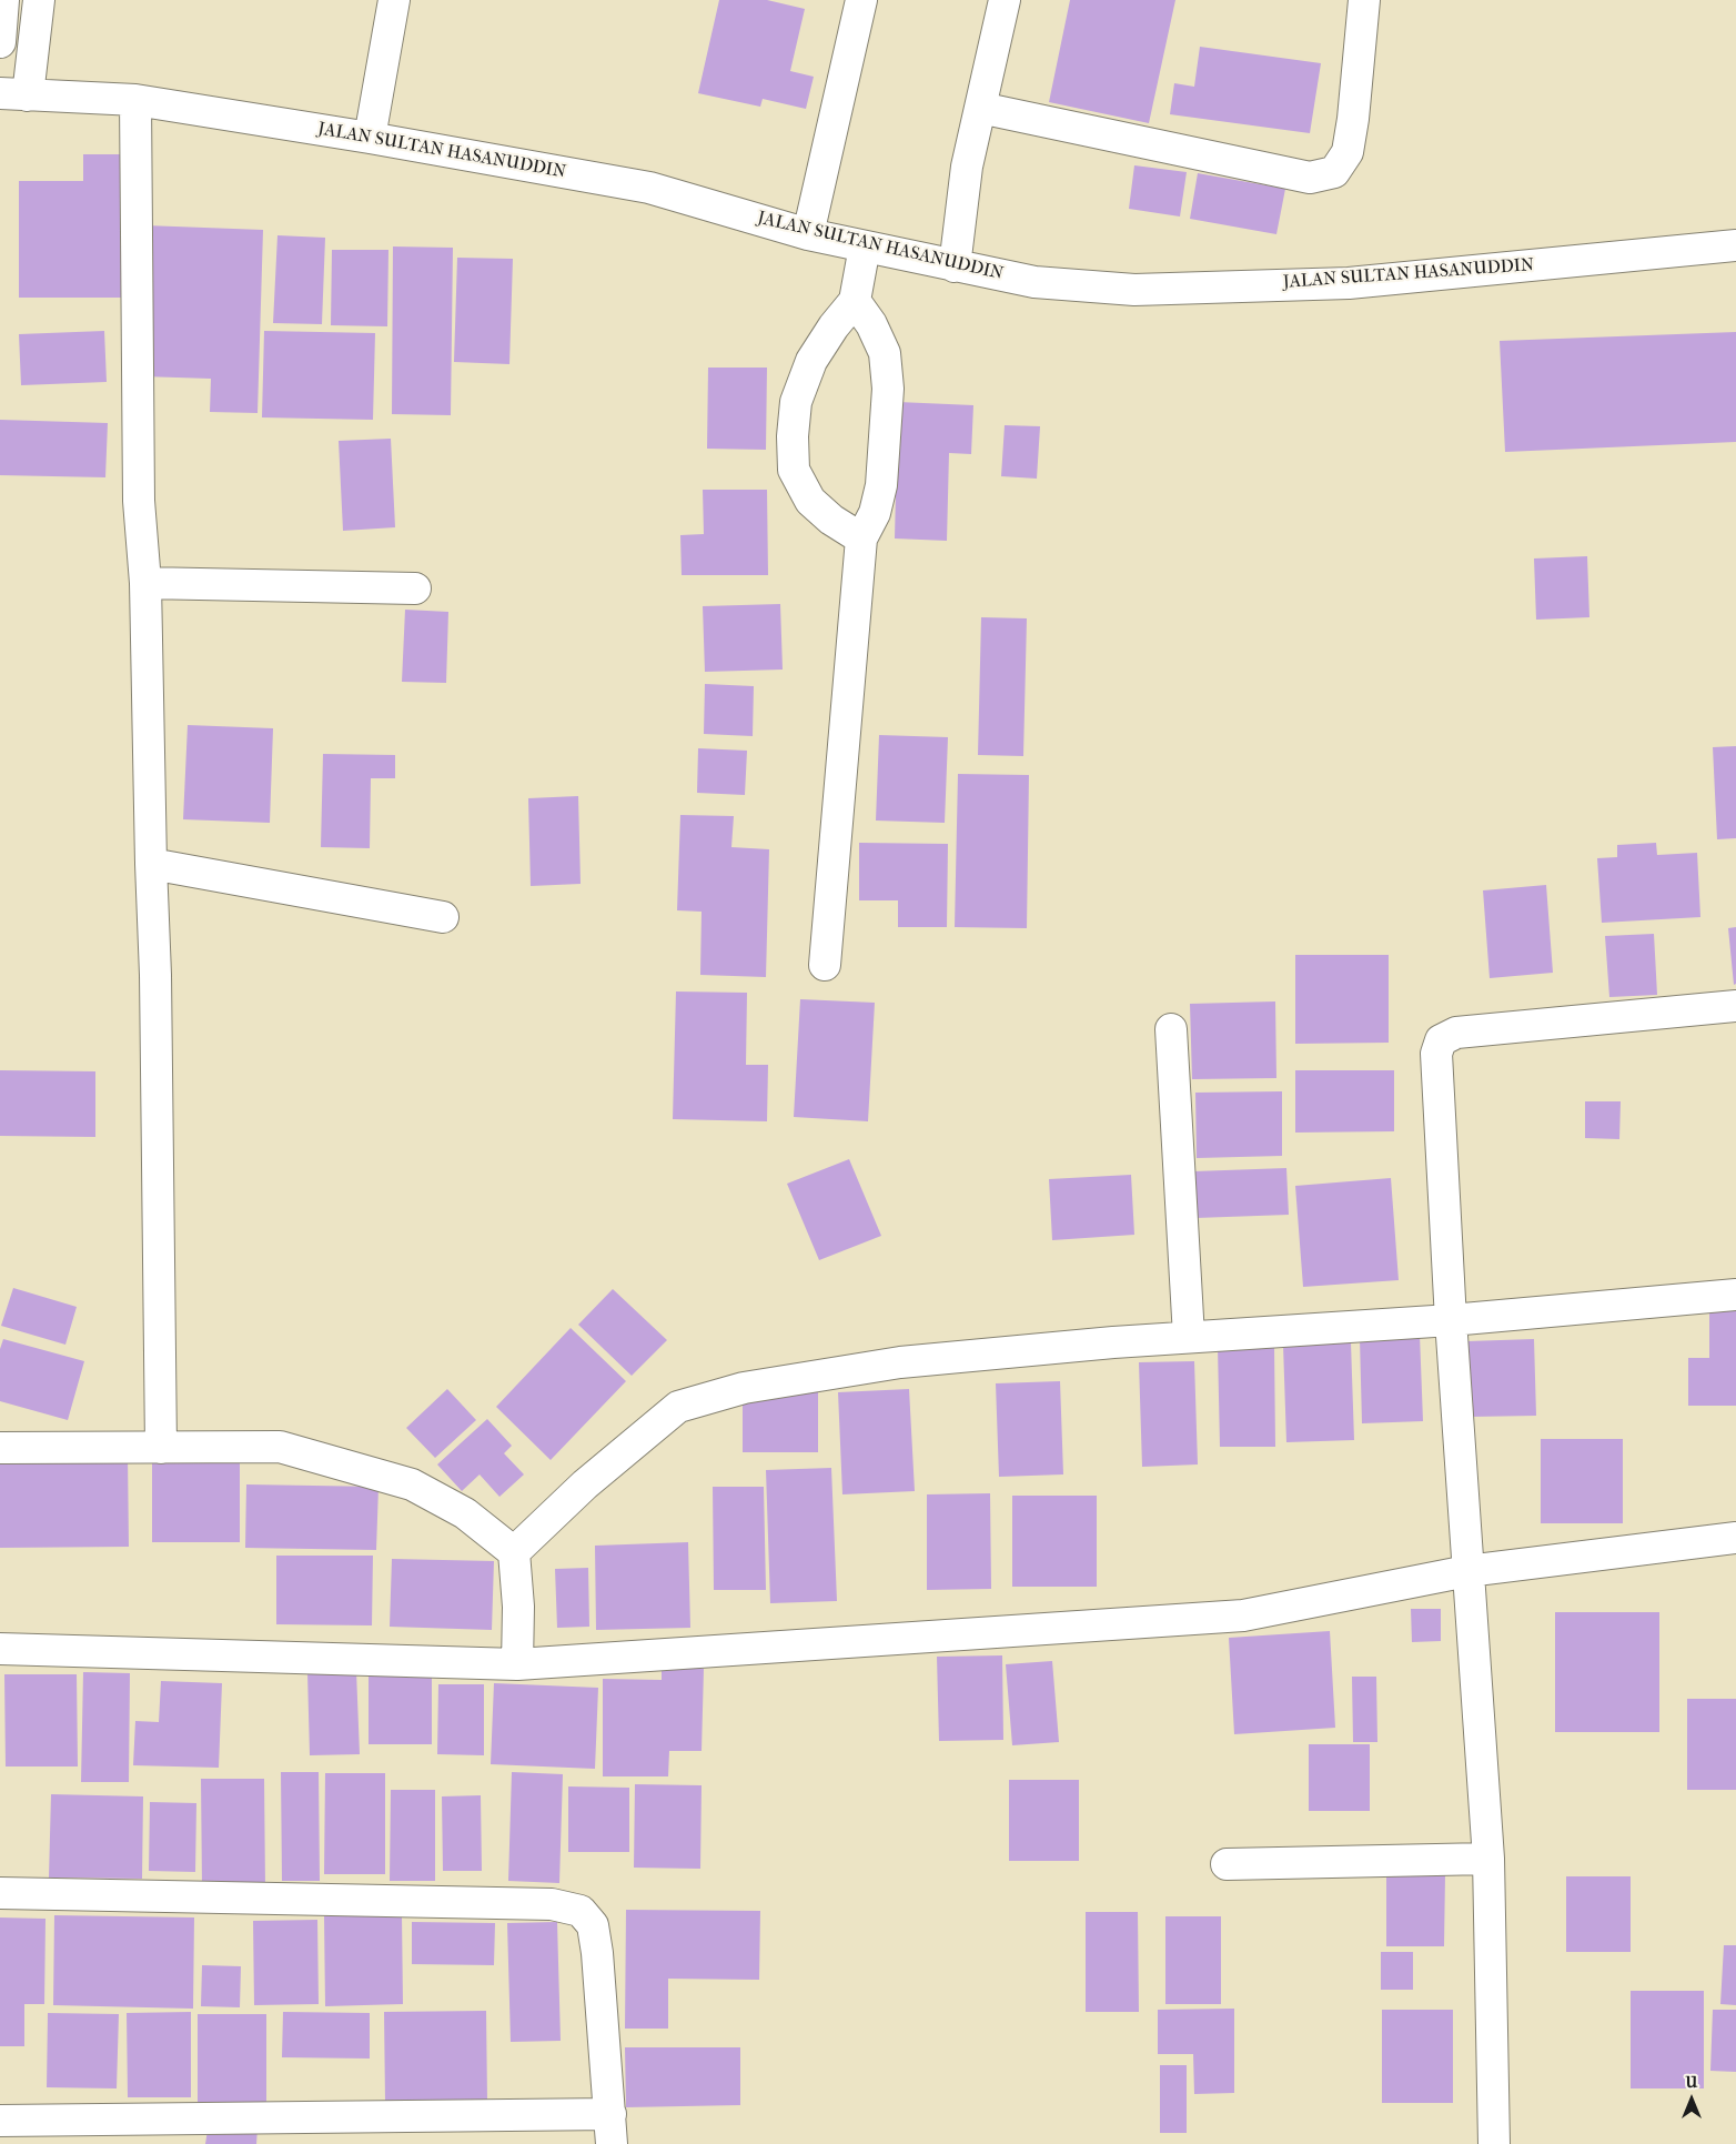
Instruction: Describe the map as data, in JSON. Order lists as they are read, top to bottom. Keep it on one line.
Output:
{"streets":{"street":["JALAN SULTAN HASANUDDIN"]},"north":"top"}
